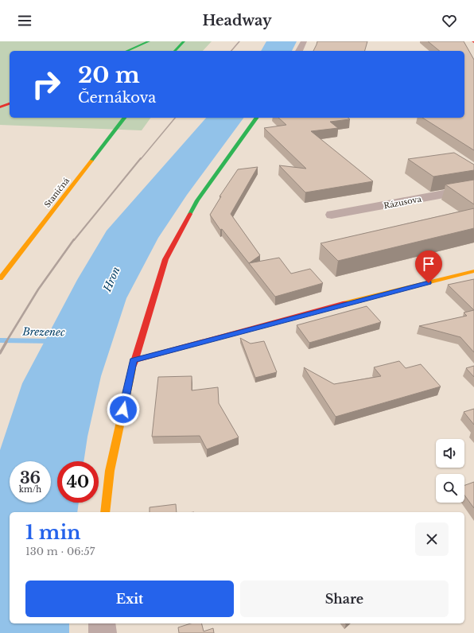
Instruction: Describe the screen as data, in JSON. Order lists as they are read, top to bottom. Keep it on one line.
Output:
{"streets":{"street":["Staničná","Rázusova"]},"water":["Hron","Brezenec"],"page":{"header":"Headway","turn":["20 m","Černákova"],"speed":"36 km/h","limit":"40","heading":["1 min","130 m · 06:57"],"buttons":["Exit","Share"]}}
